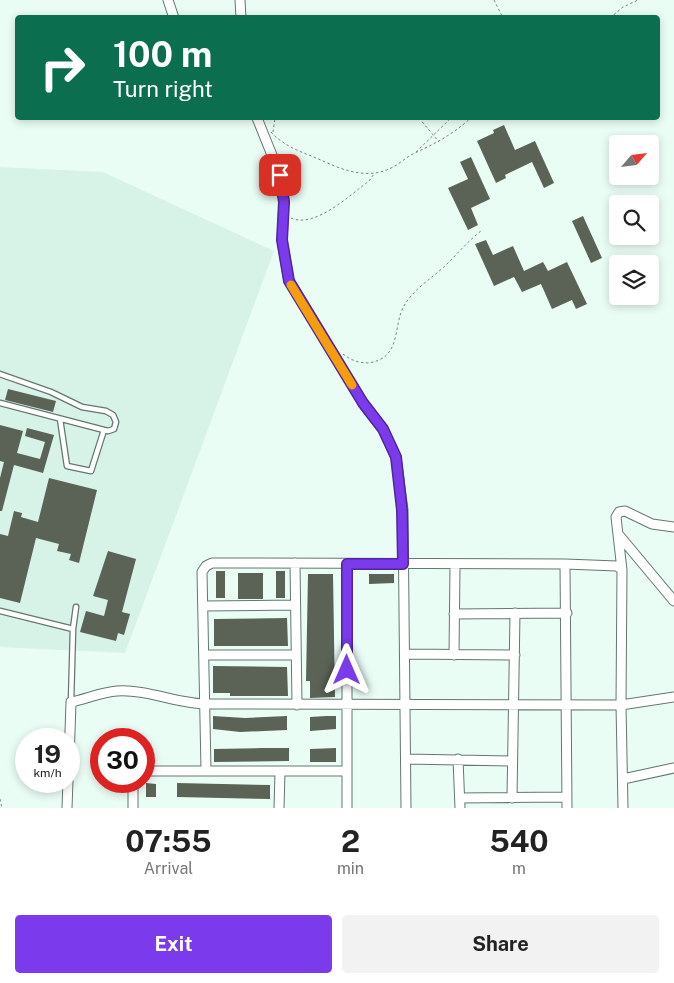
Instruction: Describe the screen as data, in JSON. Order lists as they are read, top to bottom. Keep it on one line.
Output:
{"north":"top right","page":{"turn":["100 m","Turn right"],"speed":"19 km/h","limit":"30","eta":["07:55","Arrival","2","min","540","m"],"buttons":["Exit","Share"]}}
